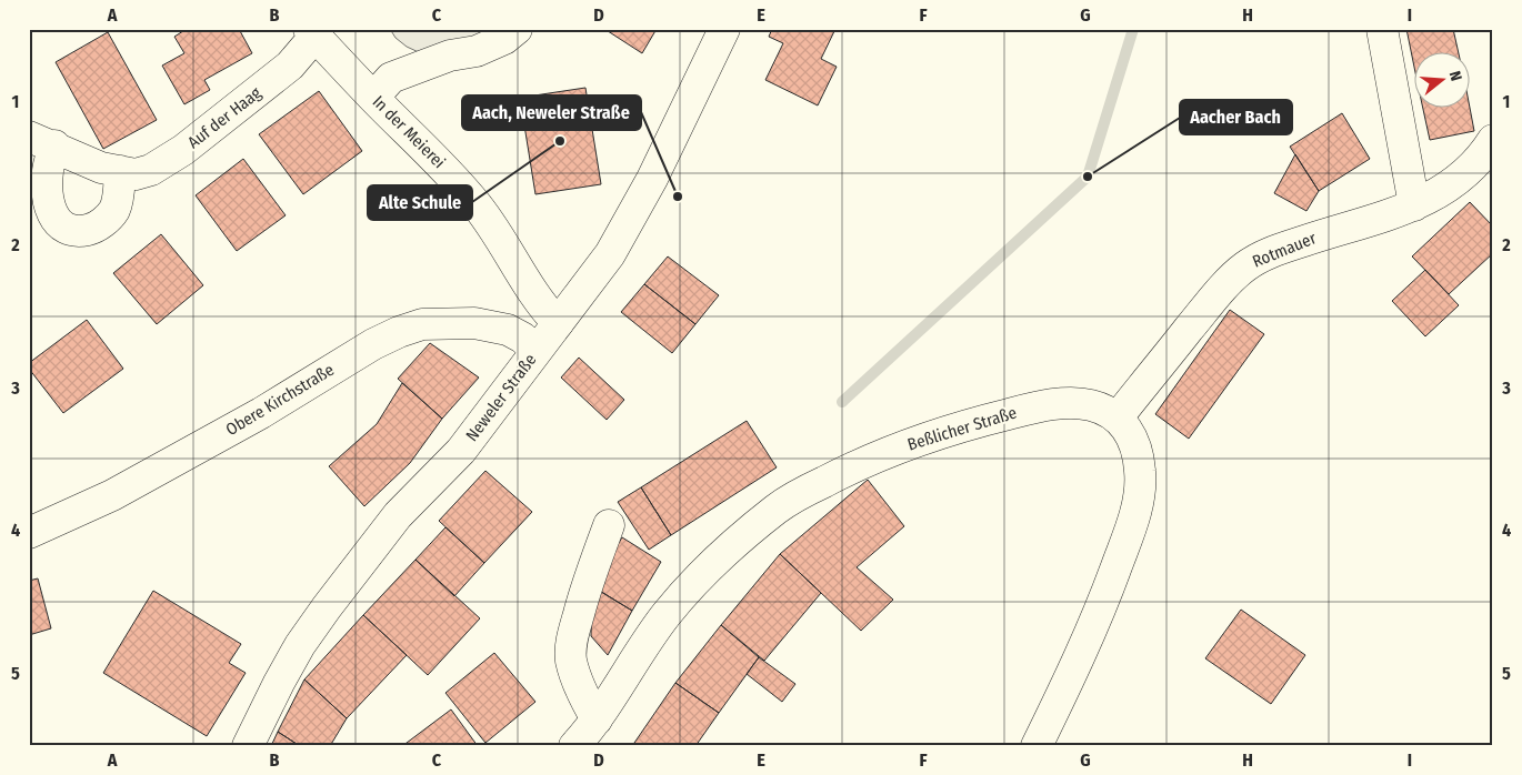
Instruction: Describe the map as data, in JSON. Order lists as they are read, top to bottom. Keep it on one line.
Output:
{"streets":{"street":["Auf der Haag","In der Meierei","Rotmauer","Neweler Straße","Obere Kirchstraße","Beßlicher Straße"]},"crossings":[["Auf der Haag","In der Meierei"],["In der Meierei","Neweler Straße"],["Rotmauer","Beßlicher Straße"],["Neweler Straße","Obere Kirchstraße"]],"places":["Alte Schule","Aacher Bach","Aach, Neweler Straße"],"north":"right","grid":{"columns":["A","B","C","D","E","F","G","H","I"],"rows":["1","2","3","4","5"]}}
